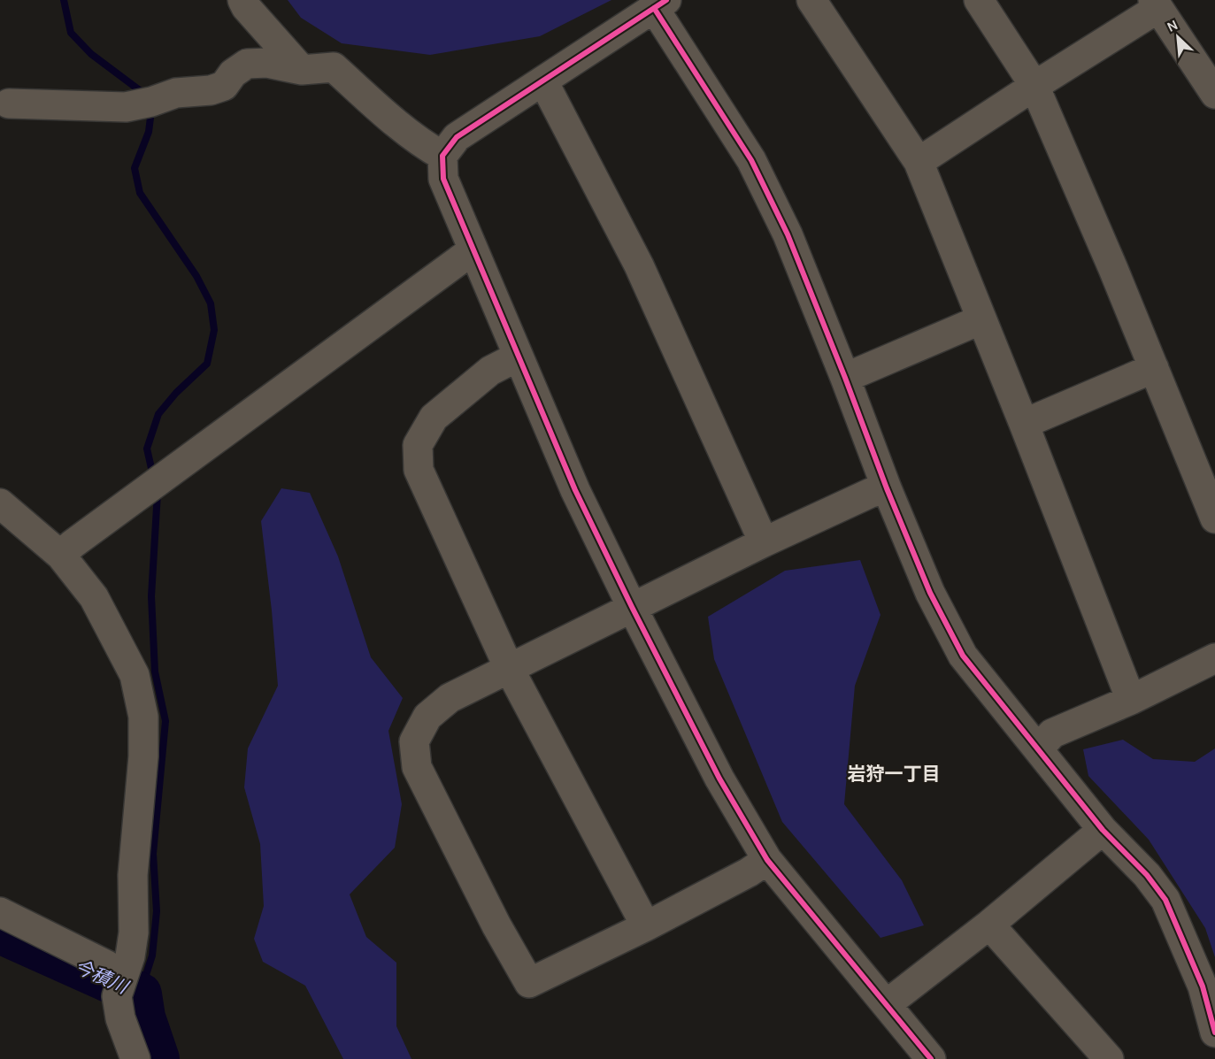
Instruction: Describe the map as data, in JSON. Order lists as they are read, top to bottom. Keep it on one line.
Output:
{"districts":["岩狩一丁目"],"water":["今積川"],"north":"top left"}
